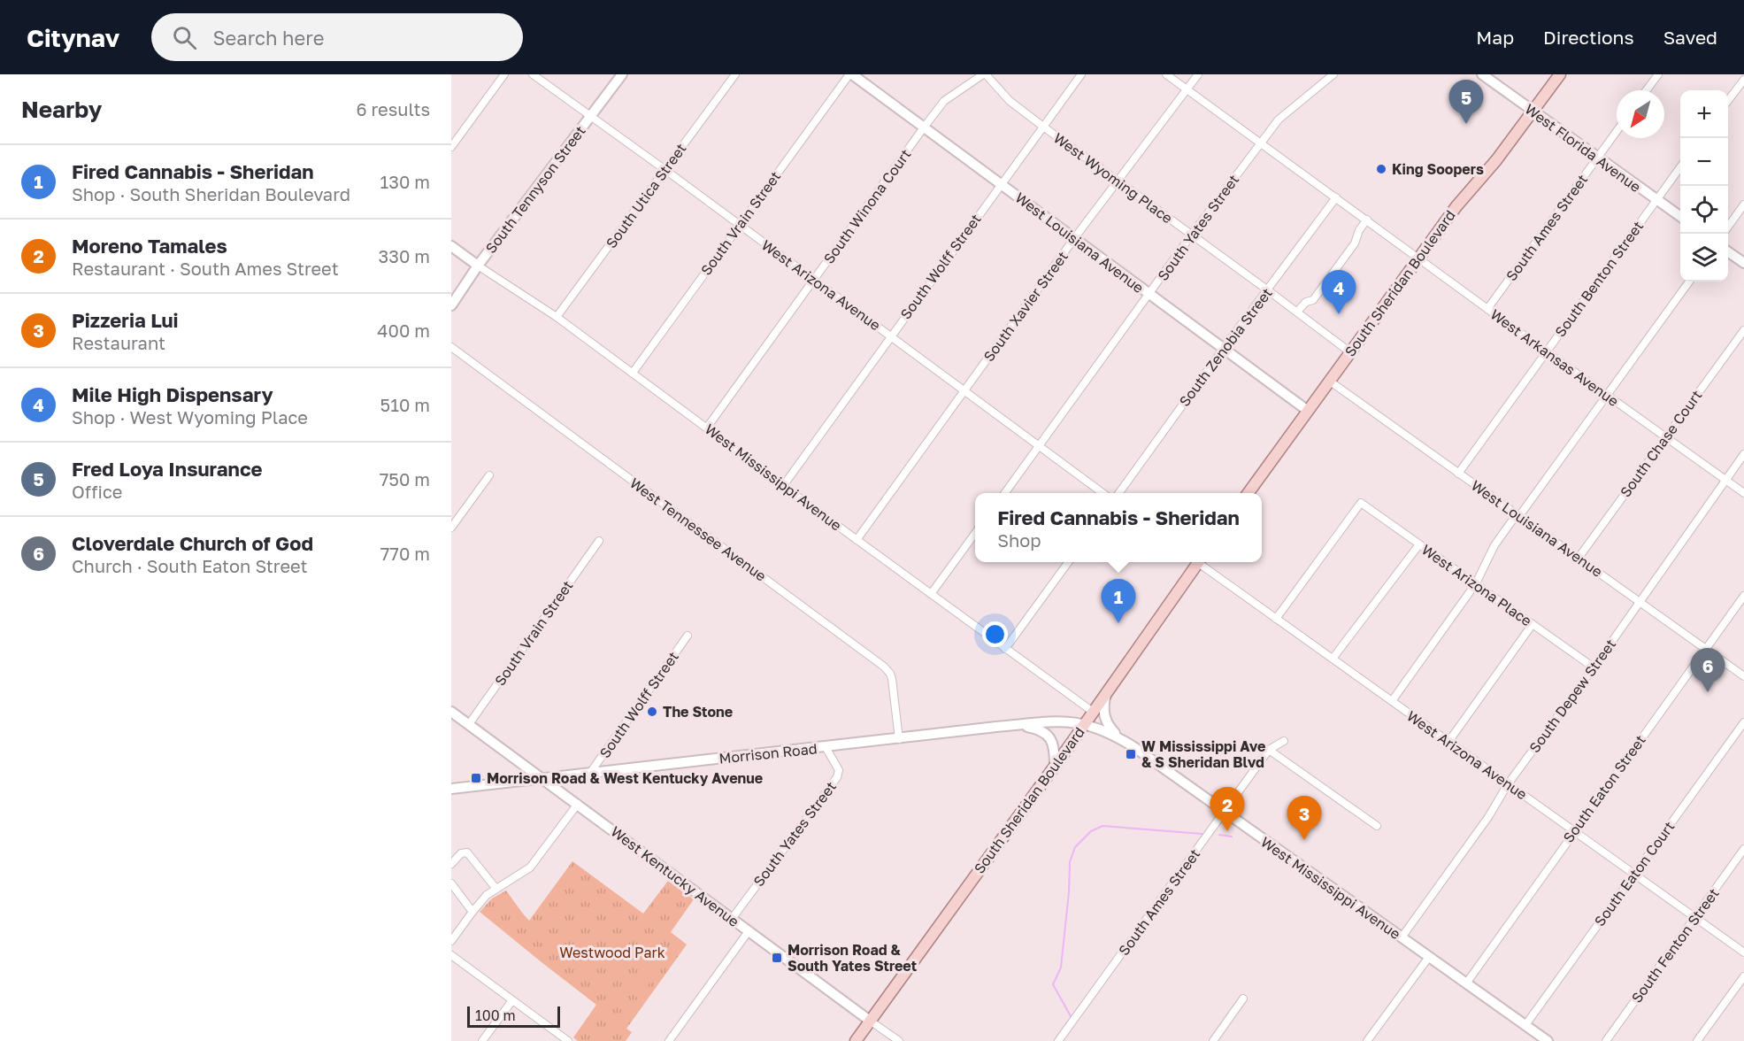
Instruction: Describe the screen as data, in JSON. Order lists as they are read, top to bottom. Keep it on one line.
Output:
{"streets":{"main road":["South Sheridan Boulevard"],"street":["West Florida Avenue","West Wyoming Place","South Tennyson Street","South Utica Street","South Winona Court","South Vrain Street","South Yates Street","South Ames Street","West Louisiana Avenue","South Wolff Street","South Benton Street","West Arizona Avenue","South Xavier Street","South Zenobia Street","West Arkansas Avenue","South Chase Court","West Mississippi Avenue","West Tennessee Avenue","West Arizona Place","South Depew Street","Morrison Road","South Eaton Street","South Eaton Court","West Kentucky Avenue","South Fenton Street"]},"crossings":[["West Florida Avenue","South Ames Street"],["West Florida Avenue","South Benton Street"],["West Florida Avenue","South Sheridan Boulevard"],["West Wyoming Place","South Winona Court"],["West Wyoming Place","South Yates Street"],["West Wyoming Place","South Wolff Street"],["West Wyoming Place","South Sheridan Boulevard"],["West Wyoming Place","South Xavier Street"],["West Wyoming Place","South Zenobia Street"],["South Tennyson Street","West Arizona Avenue"],["South Tennyson Street","West Mississippi Avenue"],["South Utica Street","West Arizona Avenue"],["South Utica Street","West Mississippi Avenue"],["South Winona Court","West Louisiana Avenue"],["South Winona Court","West Arizona Avenue"],["South Winona Court","West Mississippi Avenue"],["South Vrain Street","West Louisiana Avenue"],["South Vrain Street","West Arizona Avenue"],["South Vrain Street","West Mississippi Avenue"],["South Vrain Street","West Kentucky Avenue"],["South Yates Street","West Louisiana Avenue"],["South Yates Street","West Arizona Avenue"],["South Yates Street","West Arkansas Avenue"],["South Yates Street","Morrison Road"],["South Yates Street","West Kentucky Avenue"],["South Ames Street","West Arkansas Avenue"],["South Ames Street","West Mississippi Avenue"],["West Louisiana Avenue","South Wolff Street"],["West Louisiana Avenue","South Benton Street"],["West Louisiana Avenue","South Sheridan Boulevard"],["West Louisiana Avenue","South Xavier Street"],["West Louisiana Avenue","South Zenobia Street"],["West Louisiana Avenue","South Chase Court"],["West Louisiana Avenue","South Depew Street"],["West Louisiana Avenue","South Eaton Street"],["South Wolff Street","West Arizona Avenue"],["South Wolff Street","West Mississippi Avenue"],["South Wolff Street","Morrison Road"],["South Benton Street","West Arkansas Avenue"],["South Sheridan Boulevard","West Arkansas Avenue"],["South Sheridan Boulevard","West Mississippi Avenue"],["South Sheridan Boulevard","Morrison Road"],["South Sheridan Boulevard","West Kentucky Avenue"],["West Arizona Avenue","South Xavier Street"],["West Arizona Avenue","West Arizona Place"],["West Arizona Avenue","South Depew Street"],["West Arizona Avenue","South Eaton Street"],["West Arizona Avenue","South Eaton Court"],["West Arizona Avenue","South Fenton Street"],["South Xavier Street","West Arkansas Avenue"],["South Xavier Street","West Mississippi Avenue"],["South Zenobia Street","West Arkansas Avenue"],["West Arkansas Avenue","South Chase Court"],["West Arkansas Avenue","South Depew Street"],["West Mississippi Avenue","South Depew Street"],["West Mississippi Avenue","Morrison Road"],["West Mississippi Avenue","South Eaton Street"],["West Mississippi Avenue","South Eaton Court"],["West Tennessee Avenue","Morrison Road"],["West Arizona Place","South Depew Street"],["Morrison Road","West Kentucky Avenue"]],"parks":["Westwood Park"],"places":{"other":["King Soopers","The Stone"],"transit":["W Mississippi Ave & S Sheridan Blvd","Morrison Road & West Kentucky Avenue","Morrison Road & South Yates Street"]},"scale_bar":"100 m","north":"bottom left","page":{"header":"Citynav","search":"Search here","nav":["Map","Directions","Saved"],"heading":["Nearby","6 results"],"pins":["5","4","1","6","2","3"],"map_buttons":["+","−"],"list":[{"mark":"1","name":"Fired Cannabis - Sheridan","note":"Shop · South Sheridan Boulevard","value":"130 m"},{"mark":"2","name":"Moreno Tamales","note":"Restaurant · South Ames Street","value":"330 m"},{"mark":"3","name":"Pizzeria Lui","note":"Restaurant","value":"400 m"},{"mark":"4","name":"Mile High Dispensary","note":"Shop · West Wyoming Place","value":"510 m"},{"mark":"5","name":"Fred Loya Insurance","note":"Office","value":"750 m"},{"mark":"6","name":"Cloverdale Church of God","note":"Church · South Eaton Street","value":"770 m"}],"popup":["Fired Cannabis - Sheridan","Shop"],"scale":"100 m"}}
